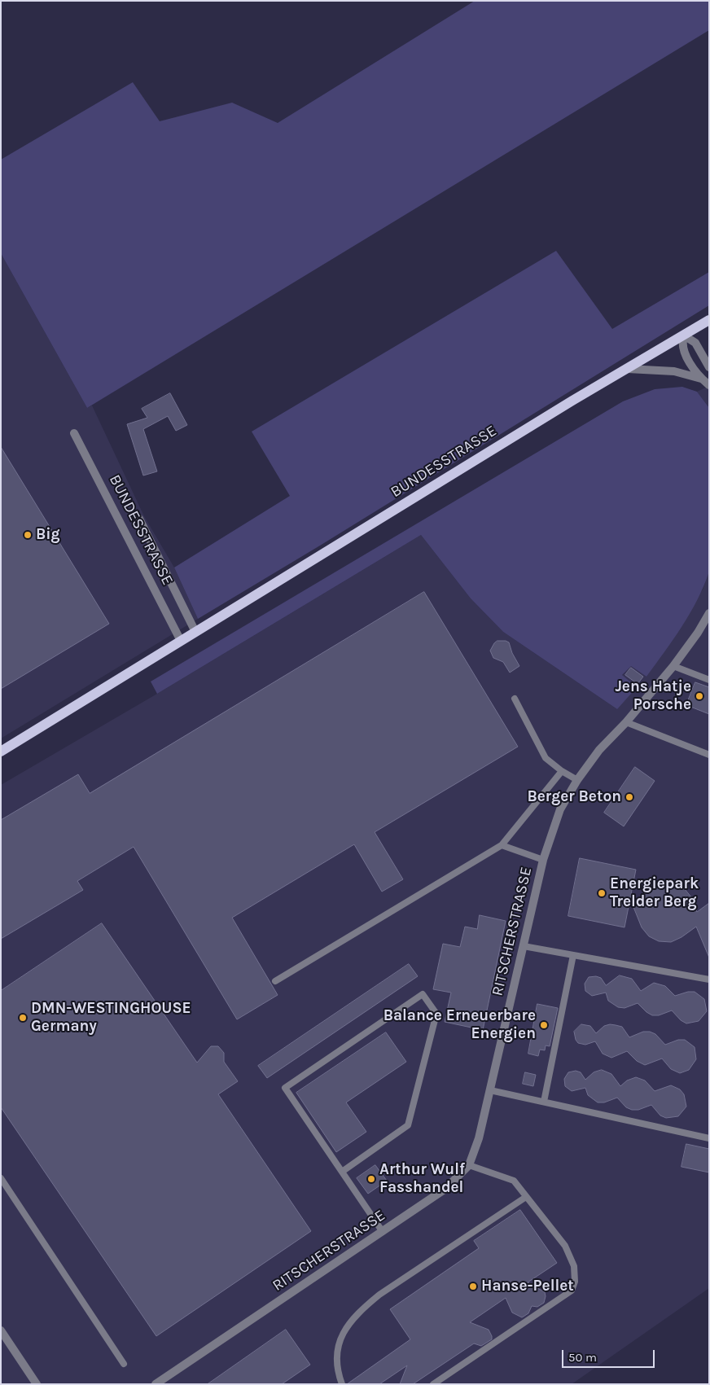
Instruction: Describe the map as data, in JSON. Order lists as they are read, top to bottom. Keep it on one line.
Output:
{"streets":{"main road":["BUNDESSTRASSE"],"street":["RITSCHERSTRASSE"]},"places":["Big","Jens Hatje Porsche","Berger Beton","Energiepark Trelder Berg","DMN-WESTINGHOUSE Germany","Balance Erneuerbare Energien","Arthur Wulf Fasshandel","Hanse-Pellet"],"scale_bar":"50 m"}
